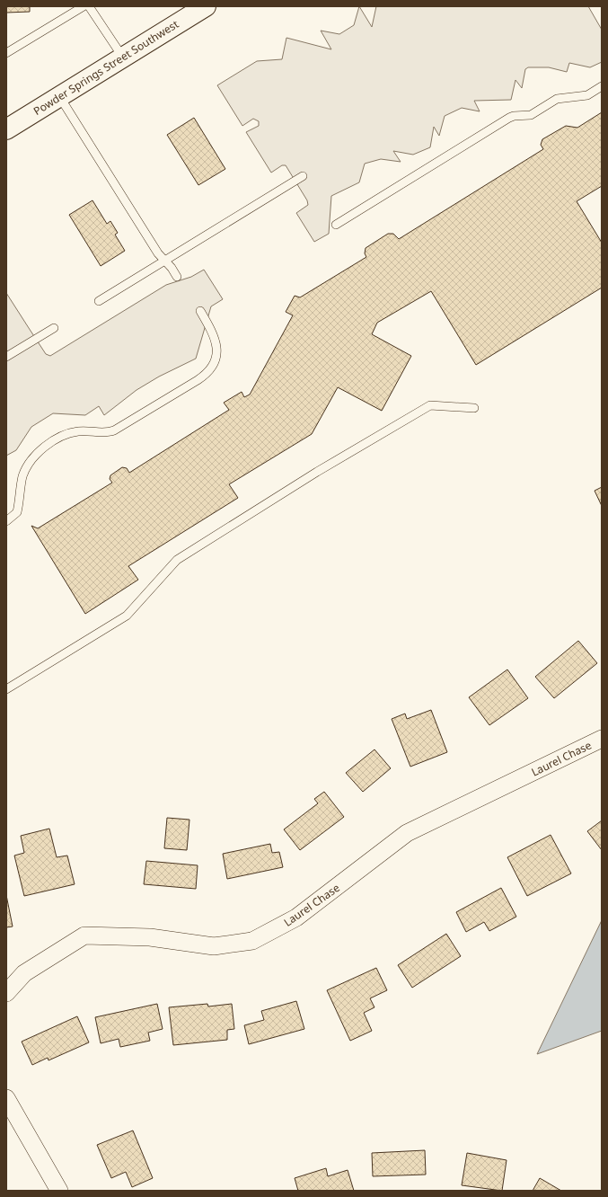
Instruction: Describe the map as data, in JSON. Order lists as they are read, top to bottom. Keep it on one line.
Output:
{"streets":{"main road":["Powder Springs Street Southwest"],"street":["Laurel Chase"]}}
